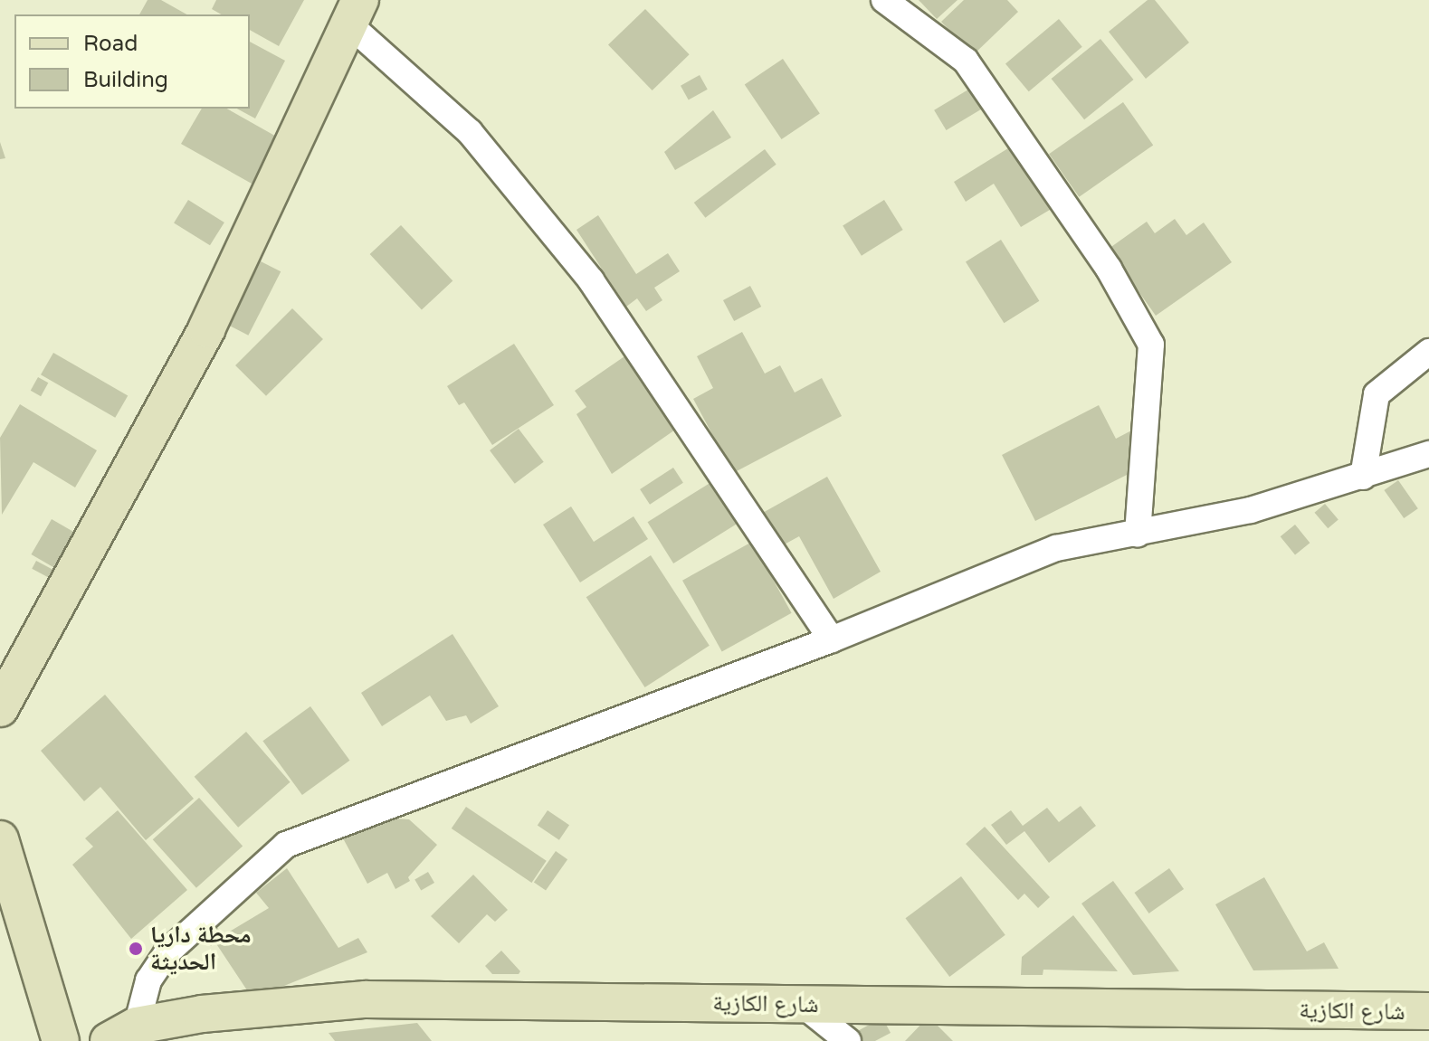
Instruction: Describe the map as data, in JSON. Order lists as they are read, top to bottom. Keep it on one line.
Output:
{"streets":{"street":["شارع الكازية"]},"places":["محطة داريا الحديثة"],"legend":["Road","Building"]}
